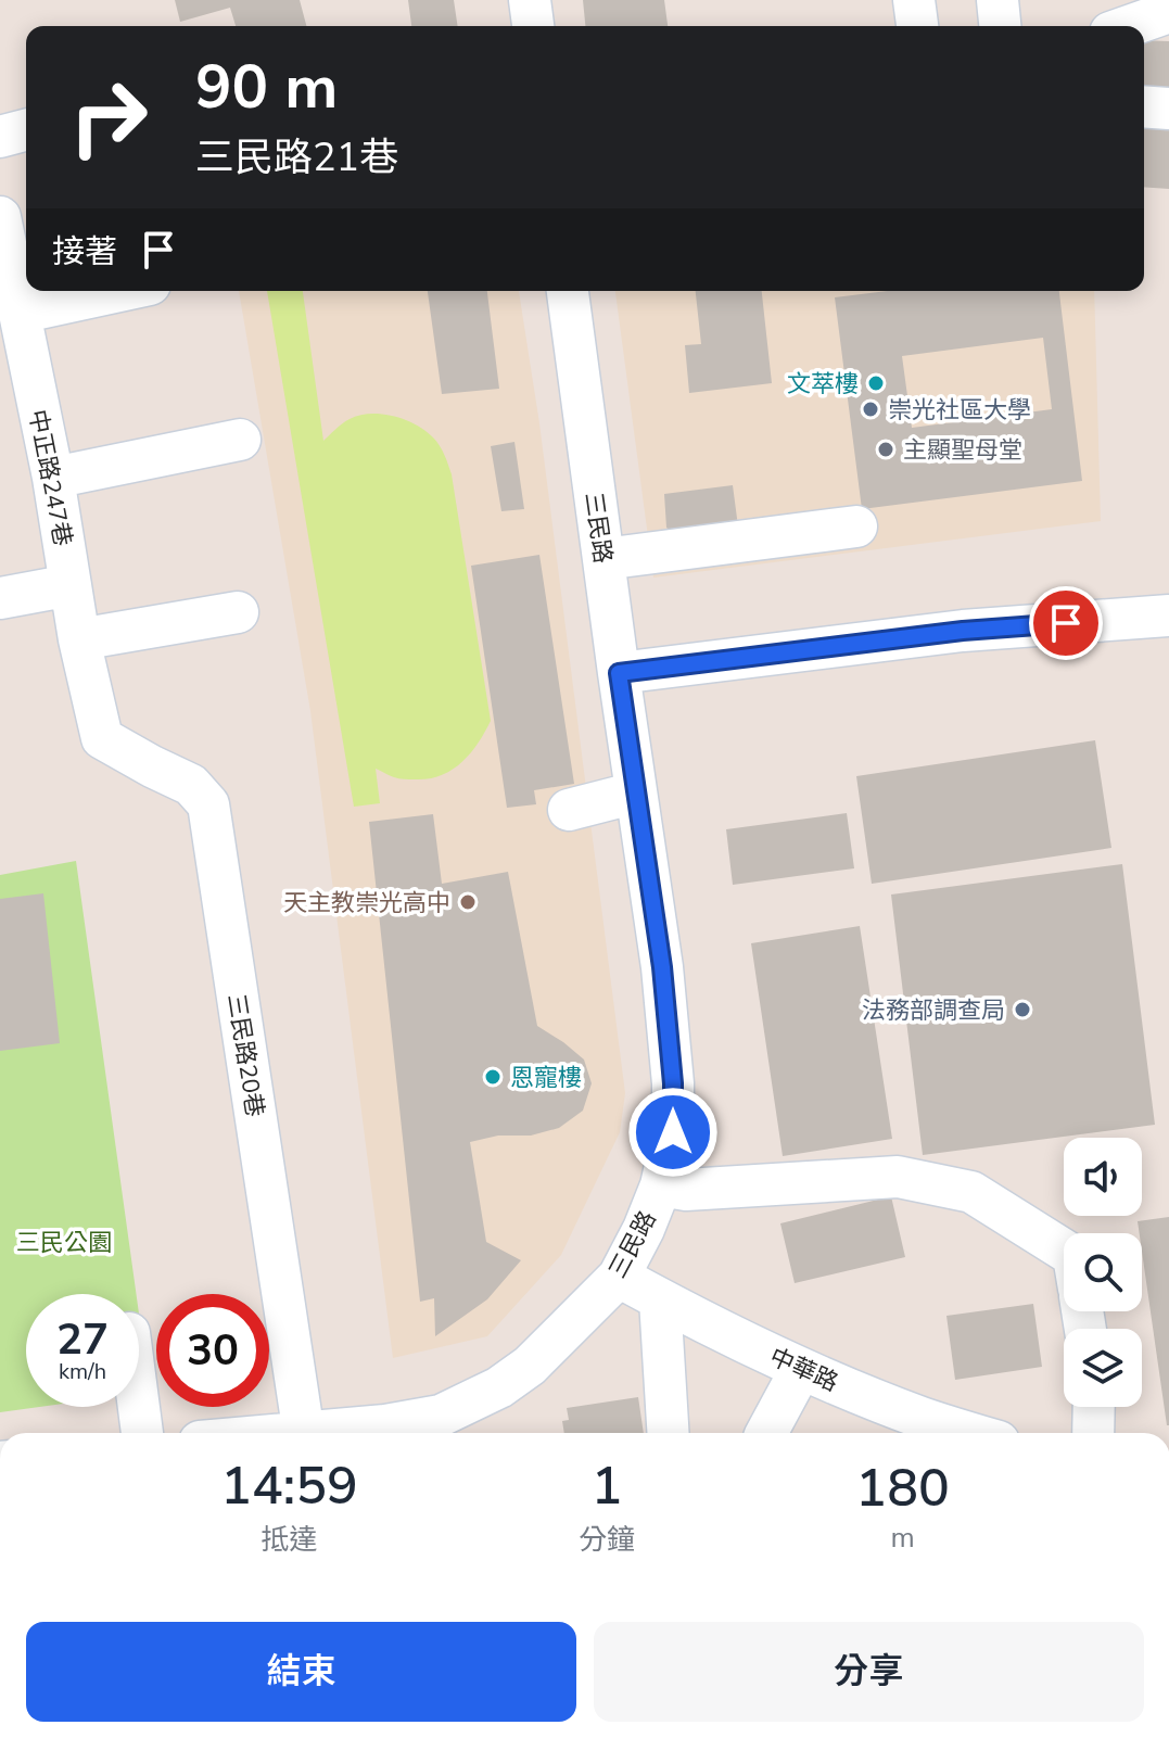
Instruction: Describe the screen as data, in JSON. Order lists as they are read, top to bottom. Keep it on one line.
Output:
{"streets":{"street":["中正路247巷","三民路","三民路20巷","中華路"]},"crossings":[["中正路247巷","三民路20巷"],["三民路","中華路"]],"parks":["三民公園"],"places":["文萃樓","崇光社區大學","主顯聖母堂","天主教崇光高中","法務部調查局","恩寵樓"],"page":{"turn":["90 m","三民路21巷"],"then":"接著","speed":"27 km/h","limit":"30","eta":["14:59","抵達","1","分鐘","180","m"],"buttons":["結束","分享"]}}
